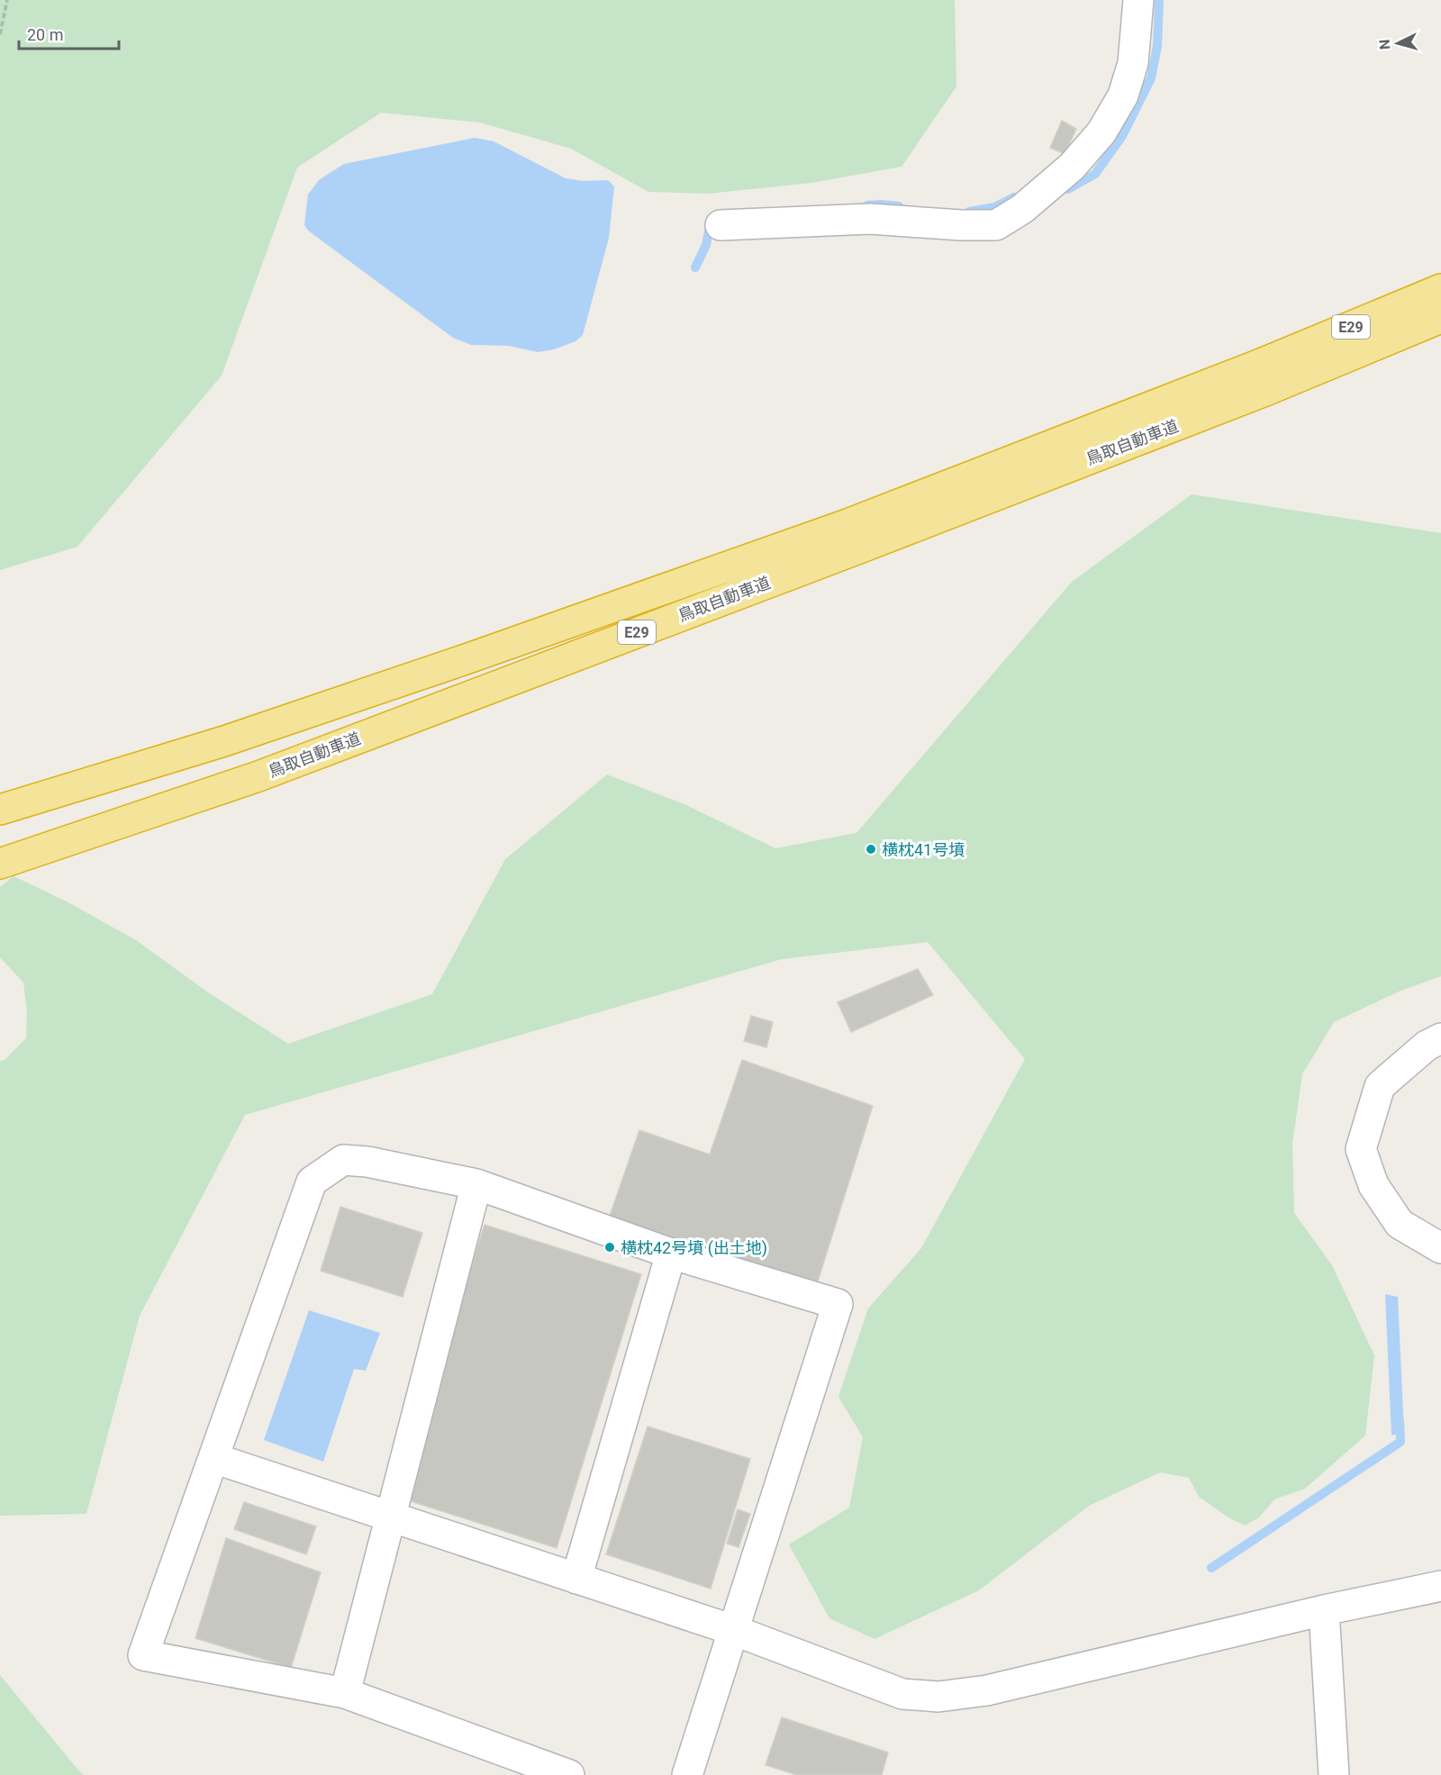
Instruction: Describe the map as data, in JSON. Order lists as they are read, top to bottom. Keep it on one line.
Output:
{"streets":{"highway":["E29","鳥取自動車道"]},"places":["横枕41号墳","横枕42号墳 (出土地)"],"scale_bar":"20 m","north":"left"}
